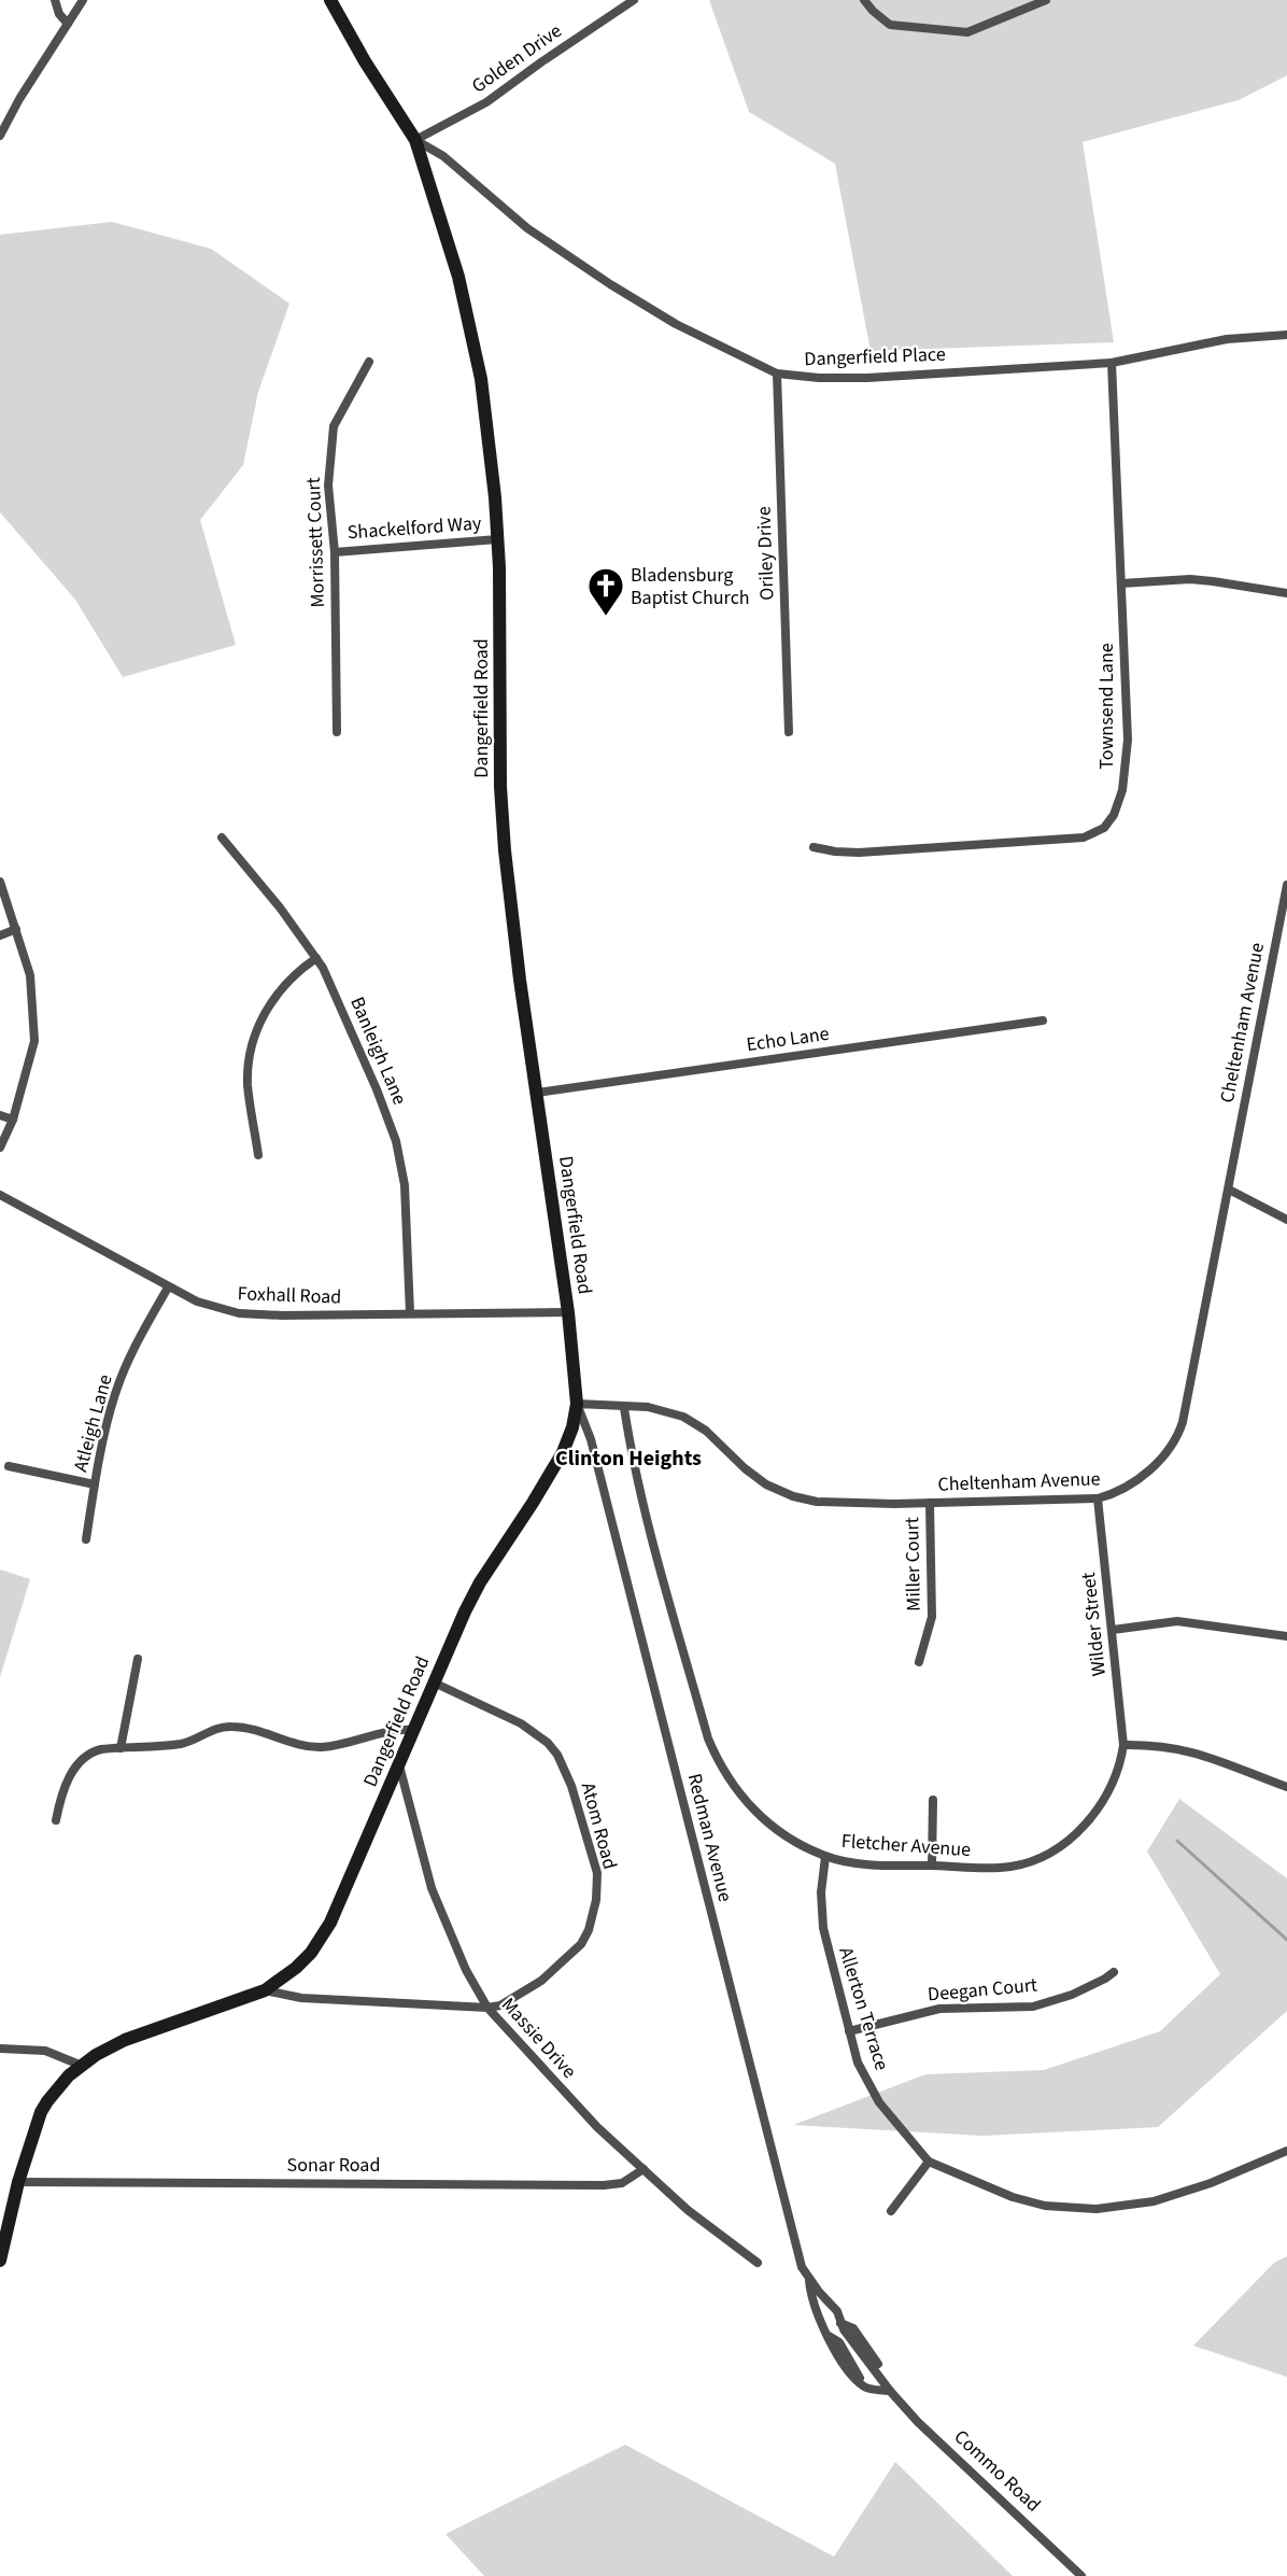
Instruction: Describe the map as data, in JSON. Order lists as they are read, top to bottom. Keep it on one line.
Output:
{"streets":{"street":["Golden Drive","Dangerfield Place","Shackelford Way","Morrissett Court","Oriley Drive","Townsend Lane","Dangerfield Road","Cheltenham Avenue","Echo Lane","Banleigh Lane","Foxhall Road","Atleigh Lane","Miller Court","Wilder Street","Atom Road","Redman Avenue","Fletcher Avenue","Deegan Court","Allerton Terrace","Massie Drive","Sonar Road","Commo Road"]},"crossings":[["Golden Drive","Dangerfield Place"],["Golden Drive","Dangerfield Road"],["Dangerfield Place","Oriley Drive"],["Dangerfield Place","Townsend Lane"],["Dangerfield Place","Dangerfield Road"],["Shackelford Way","Morrissett Court"],["Shackelford Way","Dangerfield Road"],["Dangerfield Road","Cheltenham Avenue"],["Dangerfield Road","Echo Lane"],["Dangerfield Road","Foxhall Road"],["Dangerfield Road","Atom Road"],["Dangerfield Road","Redman Avenue"],["Dangerfield Road","Massie Drive"],["Dangerfield Road","Sonar Road"],["Cheltenham Avenue","Miller Court"],["Cheltenham Avenue","Wilder Street"],["Cheltenham Avenue","Redman Avenue"],["Cheltenham Avenue","Fletcher Avenue"],["Banleigh Lane","Foxhall Road"],["Foxhall Road","Atleigh Lane"],["Wilder Street","Fletcher Avenue"],["Atom Road","Massie Drive"],["Redman Avenue","Commo Road"],["Fletcher Avenue","Allerton Terrace"],["Deegan Court","Allerton Terrace"],["Massie Drive","Sonar Road"]],"districts":["Clinton Heights"],"places":{"church":["Bladensburg Baptist Church"]}}
